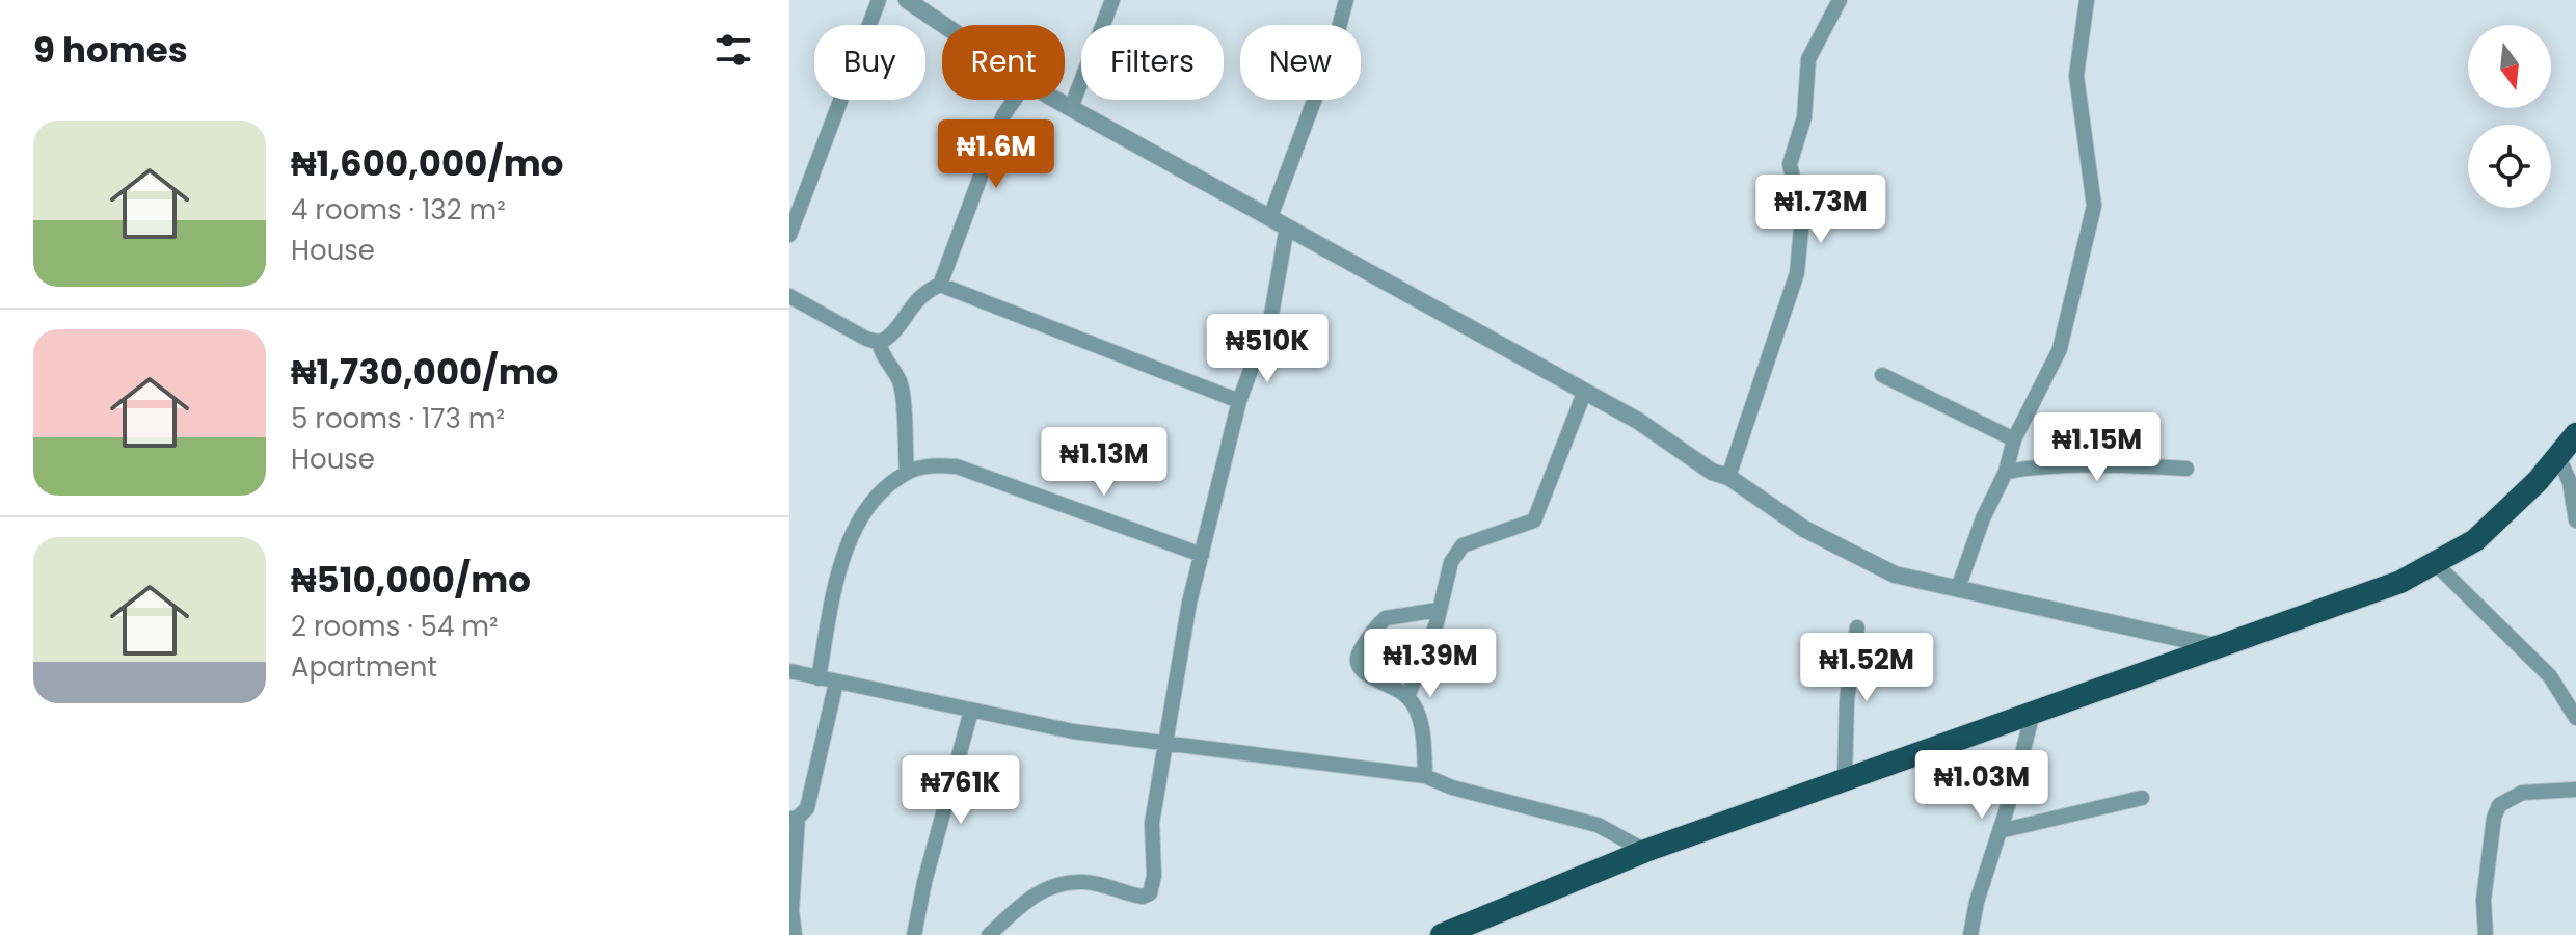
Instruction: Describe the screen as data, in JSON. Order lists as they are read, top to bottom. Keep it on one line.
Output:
{"north":"bottom","page":{"heading":"9 homes","chip":["Buy","Rent","Filters","New"],"list":[{"name":"₦1,600,000/mo","note":"4 rooms · 132 m² · House"},{"name":"₦1,730,000/mo","note":"5 rooms · 173 m² · House"},{"name":"₦510,000/mo","note":"2 rooms · 54 m² · Apartment"}],"price":["₦1.6M","₦1.73M","₦510K","₦1.15M","₦1.13M","₦1.39M","₦1.52M","₦1.03M","₦761K"]}}
